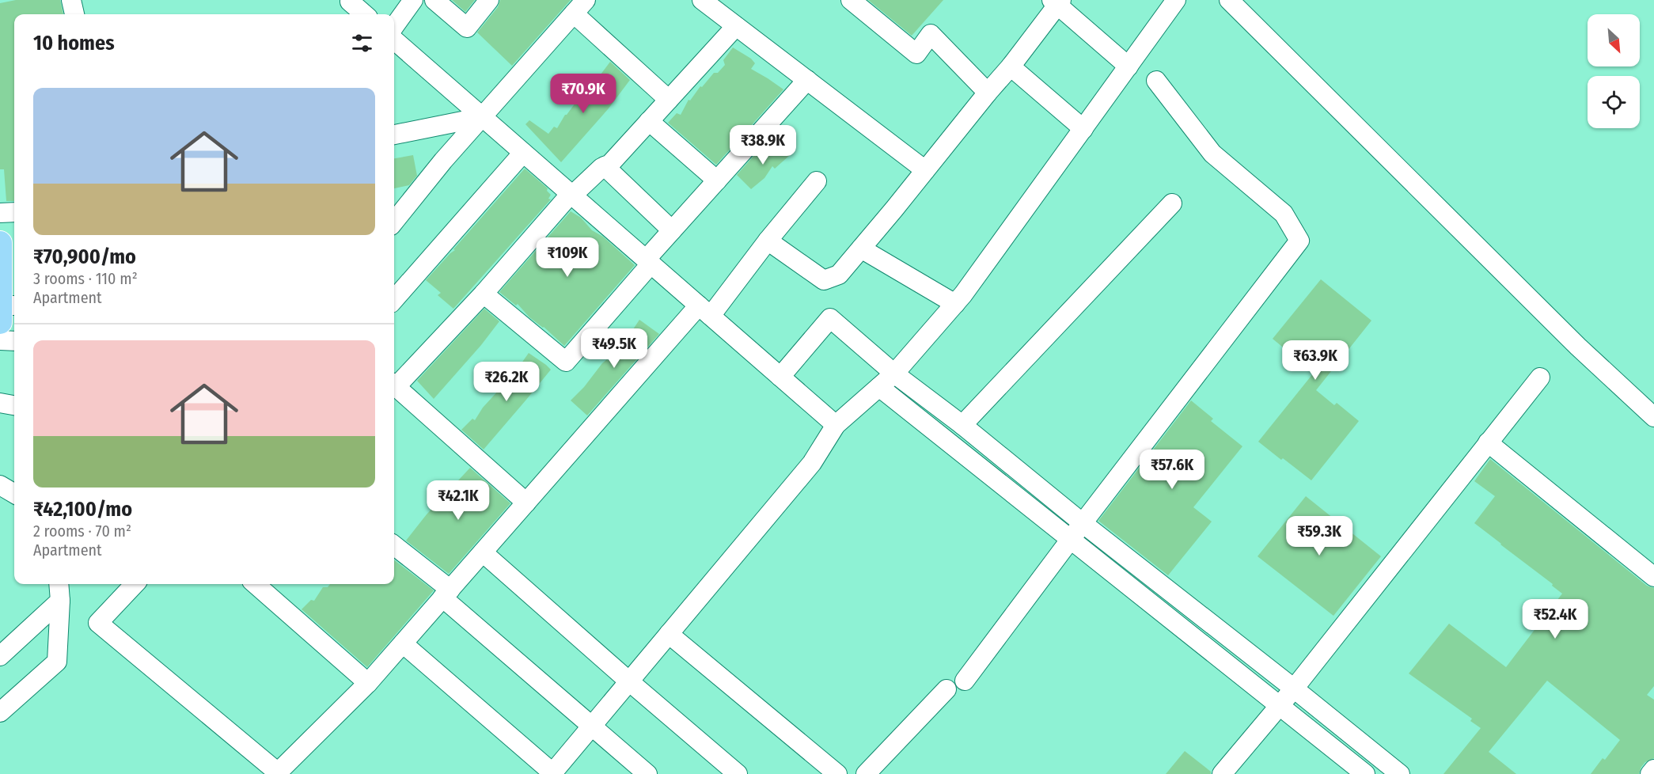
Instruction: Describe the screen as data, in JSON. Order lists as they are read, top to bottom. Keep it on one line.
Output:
{"north":"bottom right","page":{"heading":"10 homes","list":[{"name":"₹70,900/mo","note":"3 rooms · 110 m² · Apartment"},{"name":"₹42,100/mo","note":"2 rooms · 70 m² · Apartment"}],"price":["₹70.9K","₹38.9K","₹109K","₹49.5K","₹63.9K","₹26.2K","₹57.6K","₹42.1K","₹59.3K","₹52.4K"]}}
